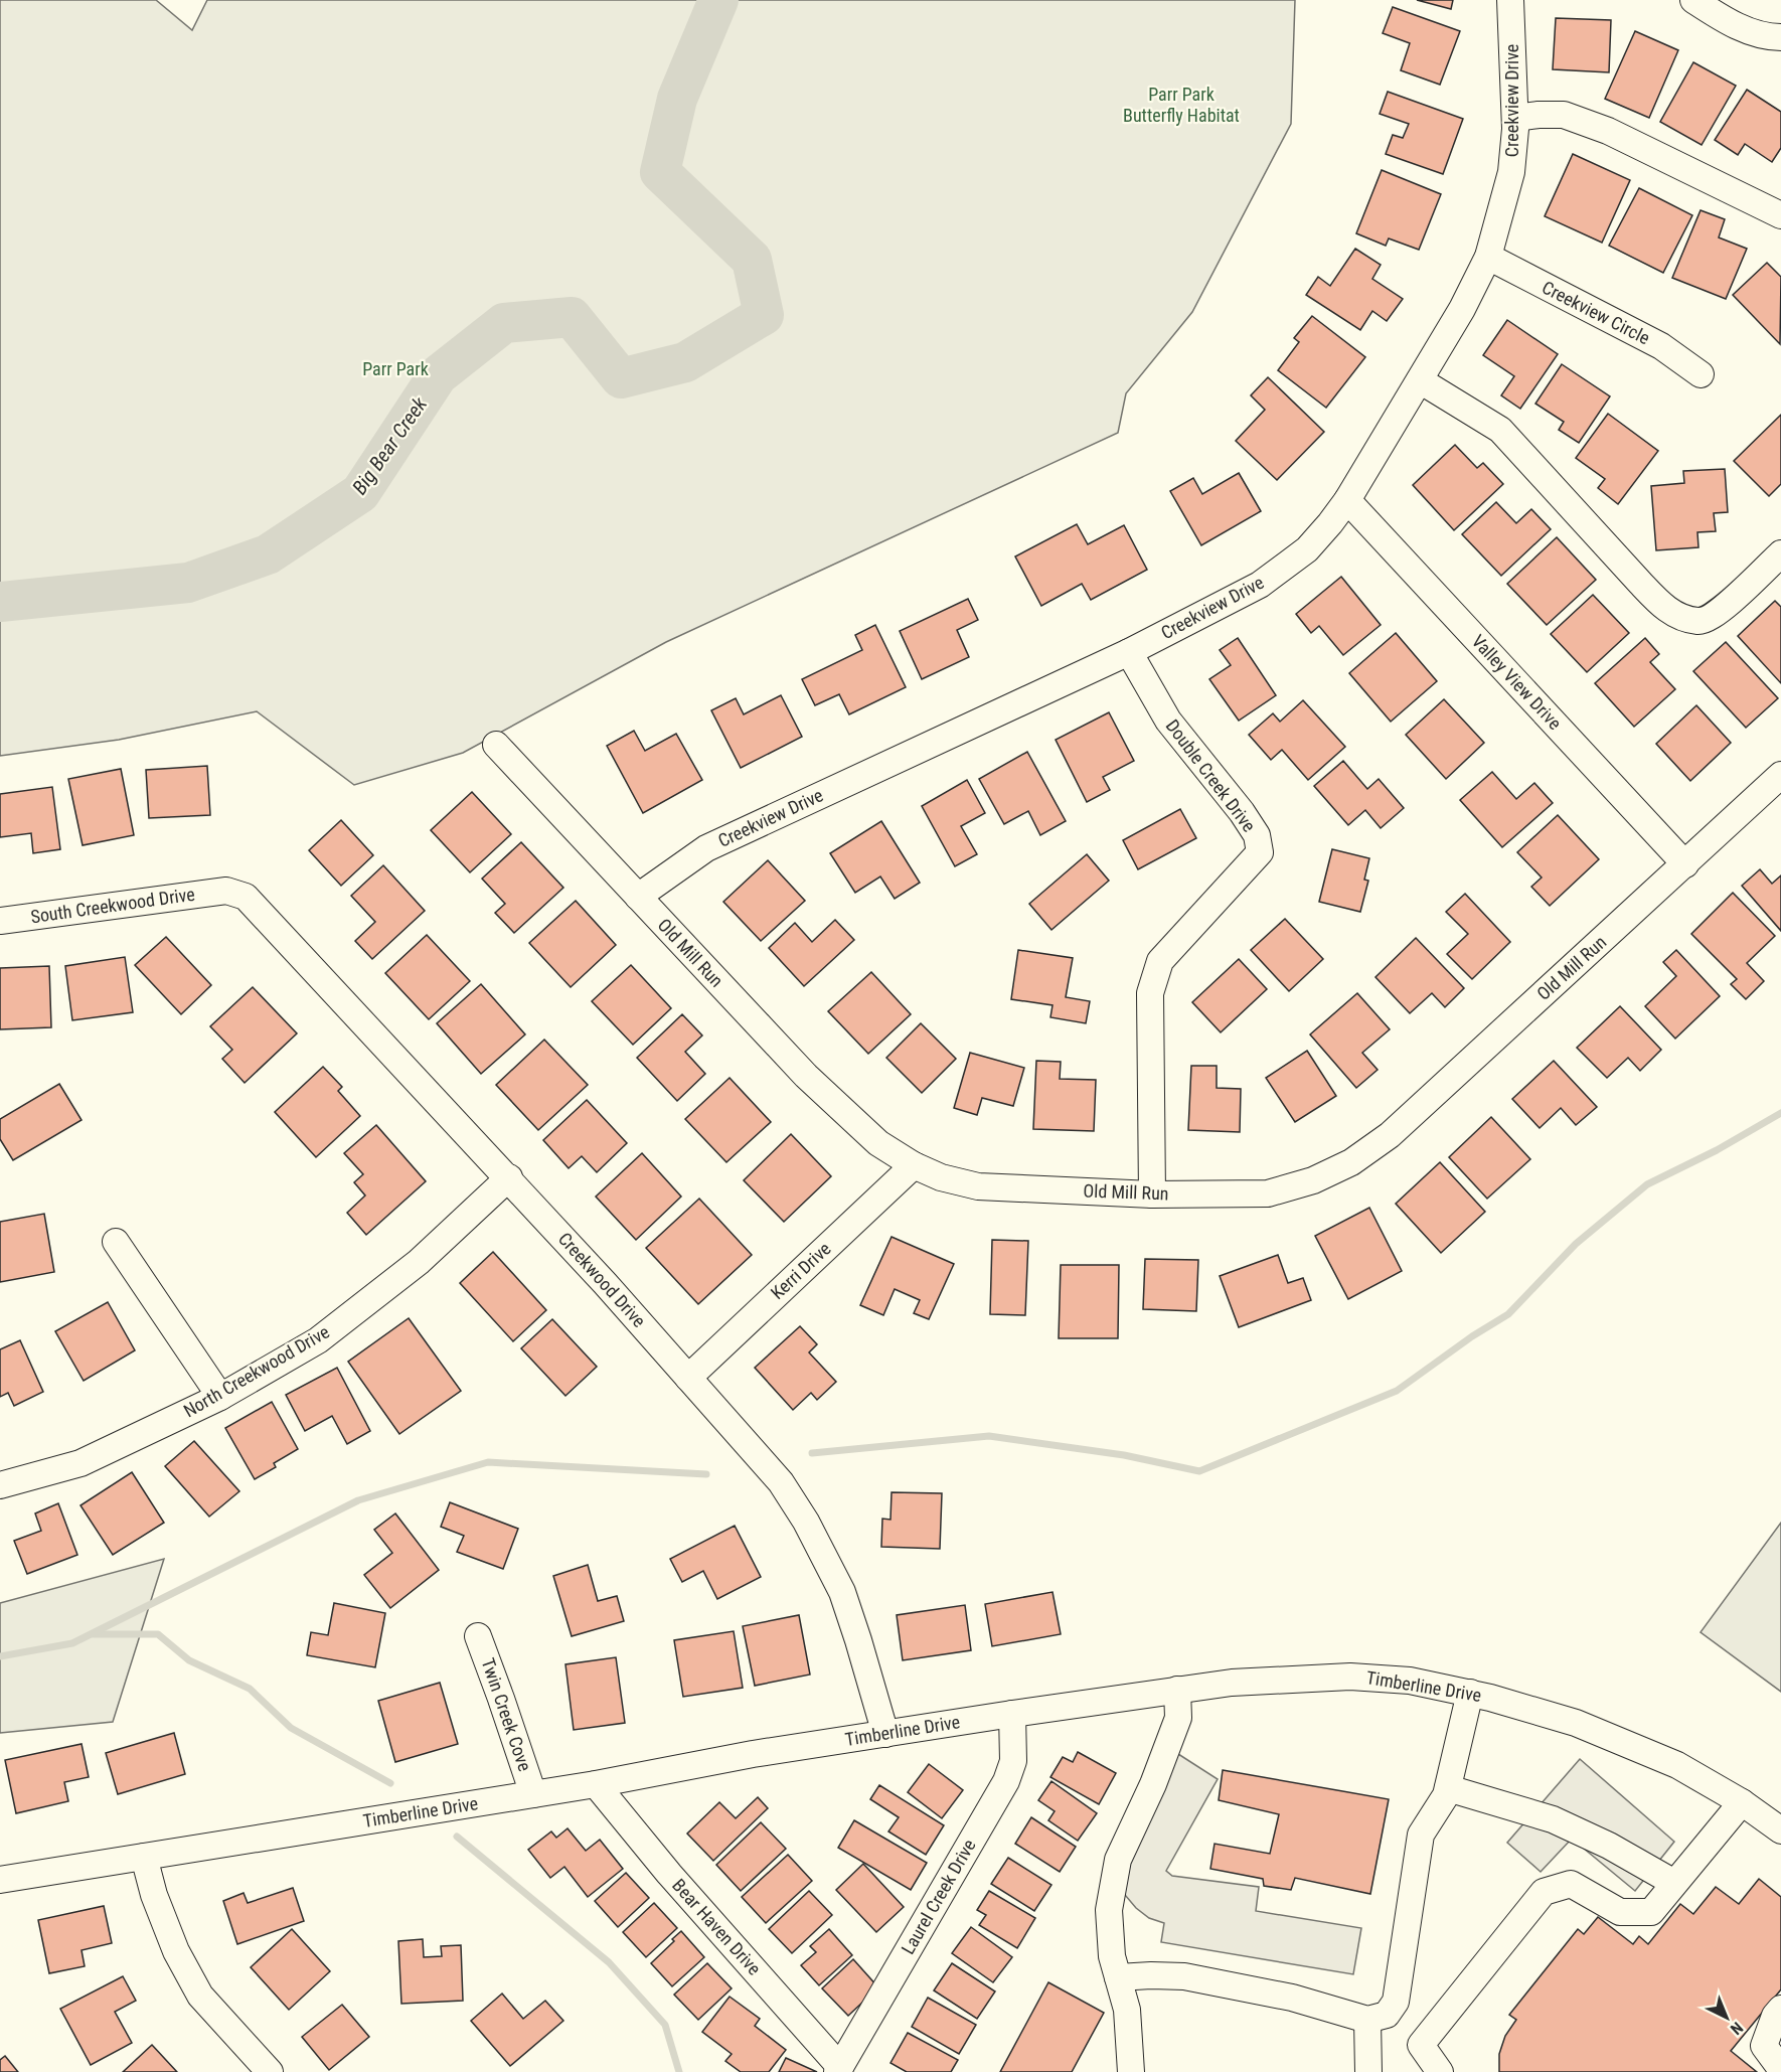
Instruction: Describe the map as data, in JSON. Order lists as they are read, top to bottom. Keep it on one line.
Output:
{"streets":{"street":["Creekview Drive","Creekview Circle","Valley View Drive","Double Creek Drive","South Creekwood Drive","Old Mill Run","Kerri Drive","Creekwood Drive","North Creekwood Drive","Timberline Drive","Twin Creek Cove","Laurel Creek Drive","Bear Haven Drive"]},"crossings":[["Creekview Drive","Creekview Circle"],["Creekview Drive","Valley View Drive"],["Creekview Drive","Double Creek Drive"],["Creekview Drive","Old Mill Run"],["Valley View Drive","Old Mill Run"],["Double Creek Drive","Old Mill Run"],["South Creekwood Drive","Creekwood Drive"],["Old Mill Run","Kerri Drive"],["Kerri Drive","Creekwood Drive"],["Creekwood Drive","North Creekwood Drive"],["Creekwood Drive","Timberline Drive"],["Timberline Drive","Twin Creek Cove"],["Timberline Drive","Laurel Creek Drive"],["Timberline Drive","Bear Haven Drive"],["Laurel Creek Drive","Bear Haven Drive"]],"water":["Big Bear Creek"],"parks":["Parr Park Butterfly Habitat","Parr Park"],"north":"bottom right"}
